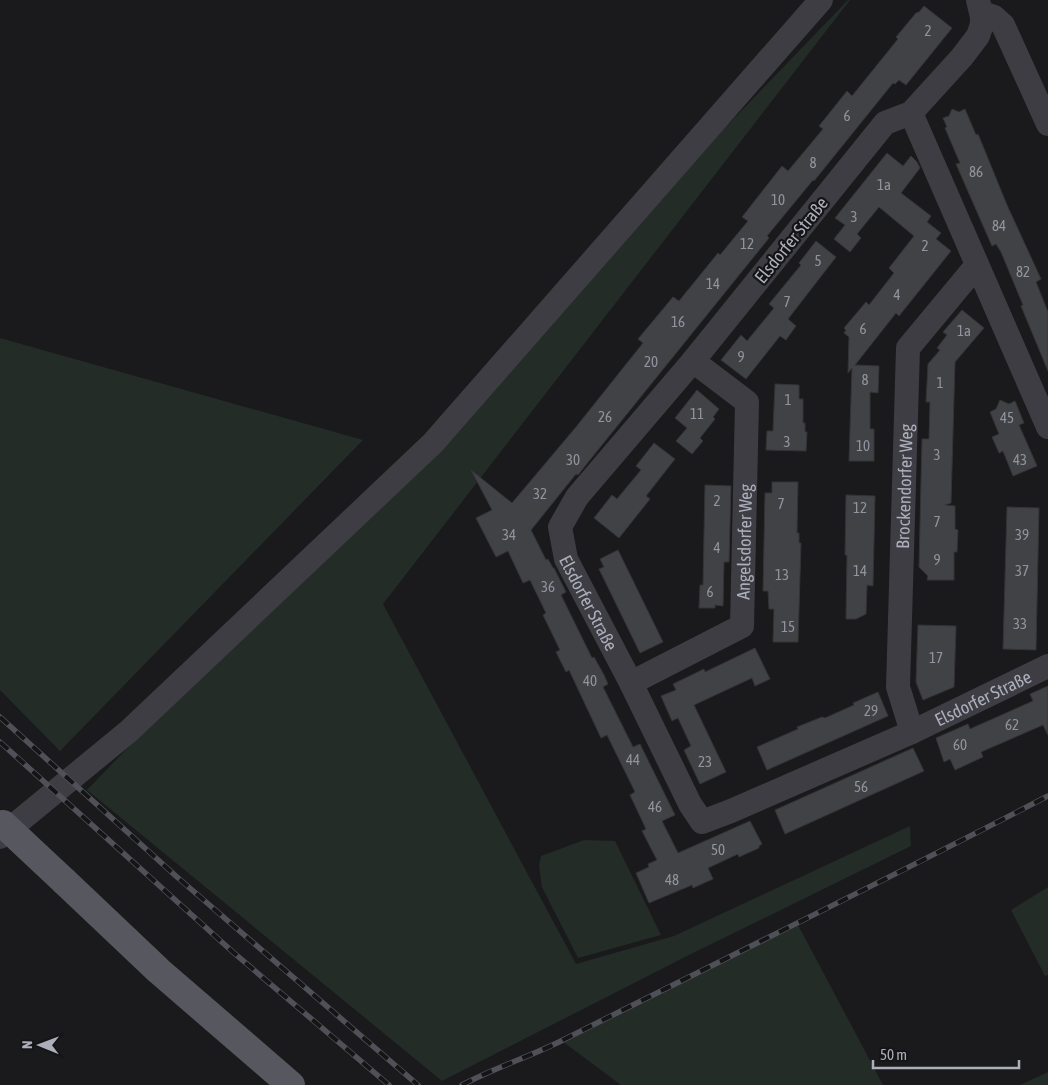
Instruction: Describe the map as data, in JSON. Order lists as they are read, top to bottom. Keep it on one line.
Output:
{"streets":{"street":["Elsdorfer Straße","Brockendorfer Weg","Angelsdorfer Weg"]},"crossings":[["Elsdorfer Straße","Brockendorfer Weg"],["Elsdorfer Straße","Angelsdorfer Weg"]],"house_numbers":["2","6","8","86","1a","10","3","84","12","2","5","82","14","4","7","16","6","1a","9","20","8","1","1","11","26","45","3","10","3","30","43","32","2","7","12","7","34","39","4","9","14","37","13","36","6","33","15","17","40","29","62","60","44","23","56","46","50","48"],"scale_bar":"50 m","north":"left"}
